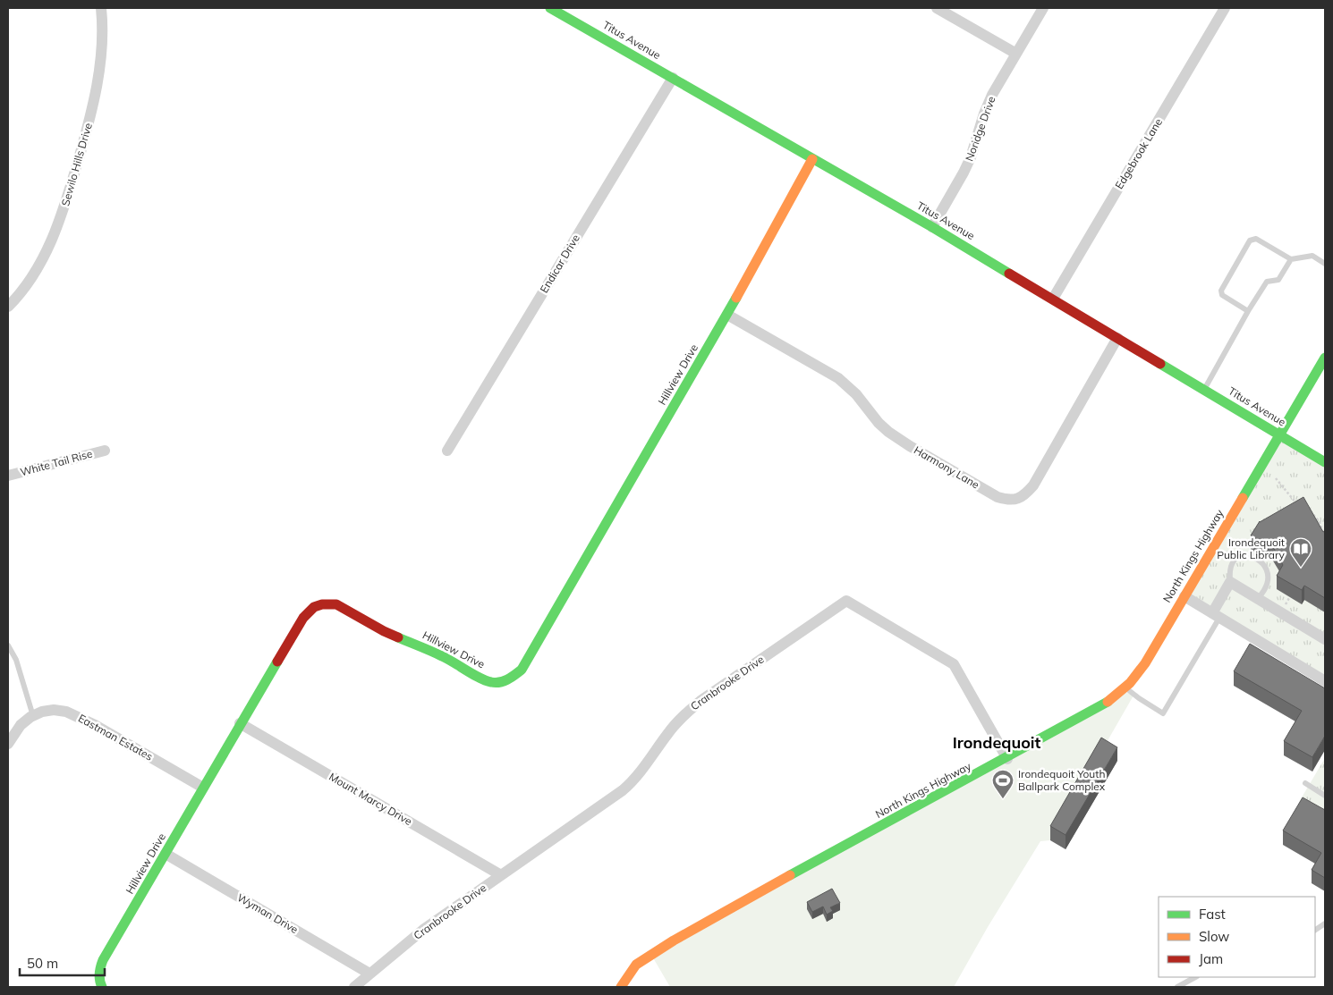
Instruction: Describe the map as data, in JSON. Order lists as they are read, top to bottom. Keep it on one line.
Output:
{"streets":{"street":["Titus Avenue","Noridge Drive","Edgebrook Lane","Sewilo Hills Drive","Endicar Drive","Hillview Drive","White Tail Rise","Harmony Lane","North Kings Highway","Cranbrooke Drive","Eastman Estates","Mount Marcy Drive","Wyman Drive"]},"crossings":[["Titus Avenue","Noridge Drive"],["Titus Avenue","Edgebrook Lane"],["Titus Avenue","Endicar Drive"],["Titus Avenue","Hillview Drive"],["Titus Avenue","Harmony Lane"],["Titus Avenue","North Kings Highway"],["Hillview Drive","Harmony Lane"],["Hillview Drive","Eastman Estates"],["Hillview Drive","Mount Marcy Drive"],["Hillview Drive","Wyman Drive"],["North Kings Highway","Cranbrooke Drive"],["Cranbrooke Drive","Mount Marcy Drive"],["Cranbrooke Drive","Wyman Drive"]],"districts":["Irondequoit"],"places":{"library":["Irondequoit Public Library"],"sports":["Irondequoit Youth Ballpark Complex"]},"legend":["Fast","Slow","Jam"],"scale_bar":"50 m"}
